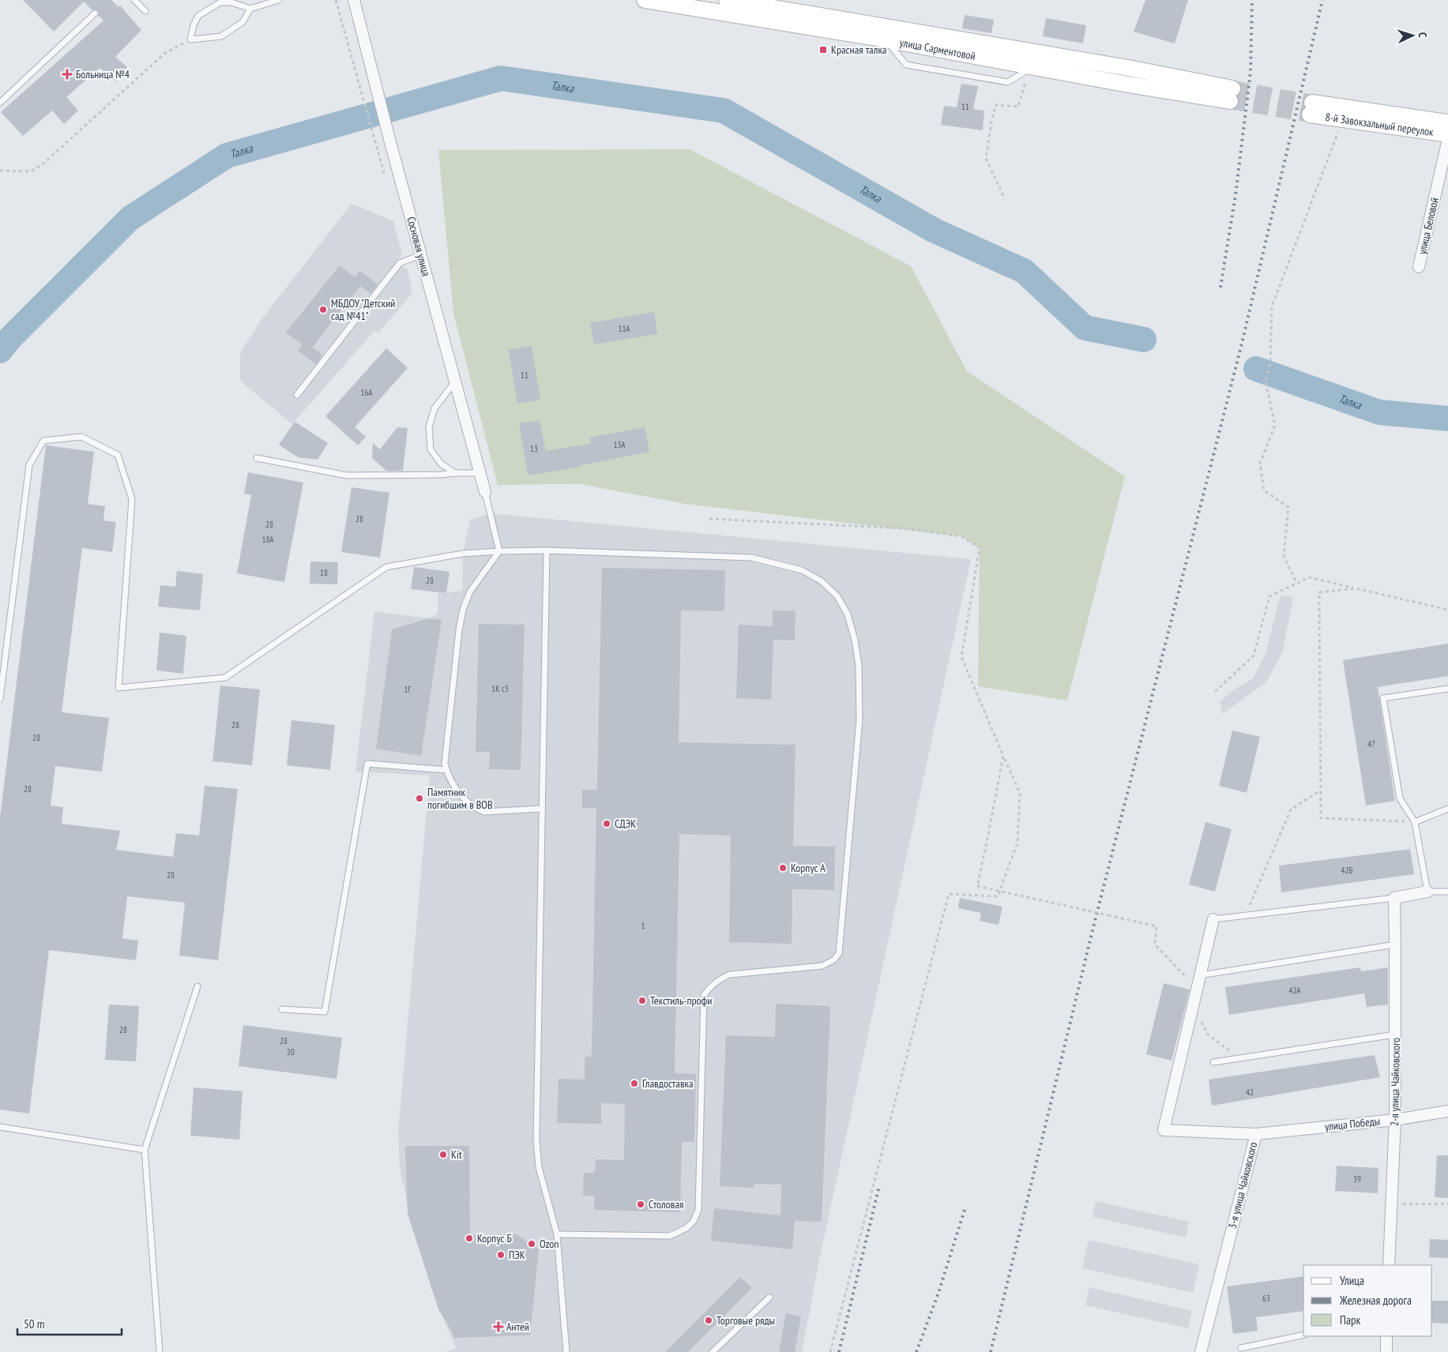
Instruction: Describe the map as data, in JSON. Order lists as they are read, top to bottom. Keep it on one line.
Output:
{"streets":{"main road":["улица Сарментовой","8-й Завокзальный переулок"],"street":["улица Беловой","Сосновая улица","2-я улица Чайковского","улица Победы","3-я улица Чайковского"]},"crossings":[["2-я улица Чайковского","улица Победы"],["улица Победы","3-я улица Чайковского"]],"water":["Талка"],"places":{"transit":["Красная талка"],"health":["Больница №4","Антей"],"other":["МБДОУ \"Детский сад №41\"","Памятник погибшим в ВОВ","СДЭК","Корпус А","Текстиль-профи","Главдоставка","Kit","Столовая","Корпус Б","Ozon","ПЭК","Торговые ряды"]},"house_numbers":["11","11А","11","16А","13А","13","28","28","18А","18","28","1К с3","1Г","28","28","47","28","42Б","28","1","42А","28","28","20","42","39","63"],"legend":["Улица","Железная дорога","Парк"],"scale_bar":"50 m","north":"right"}
